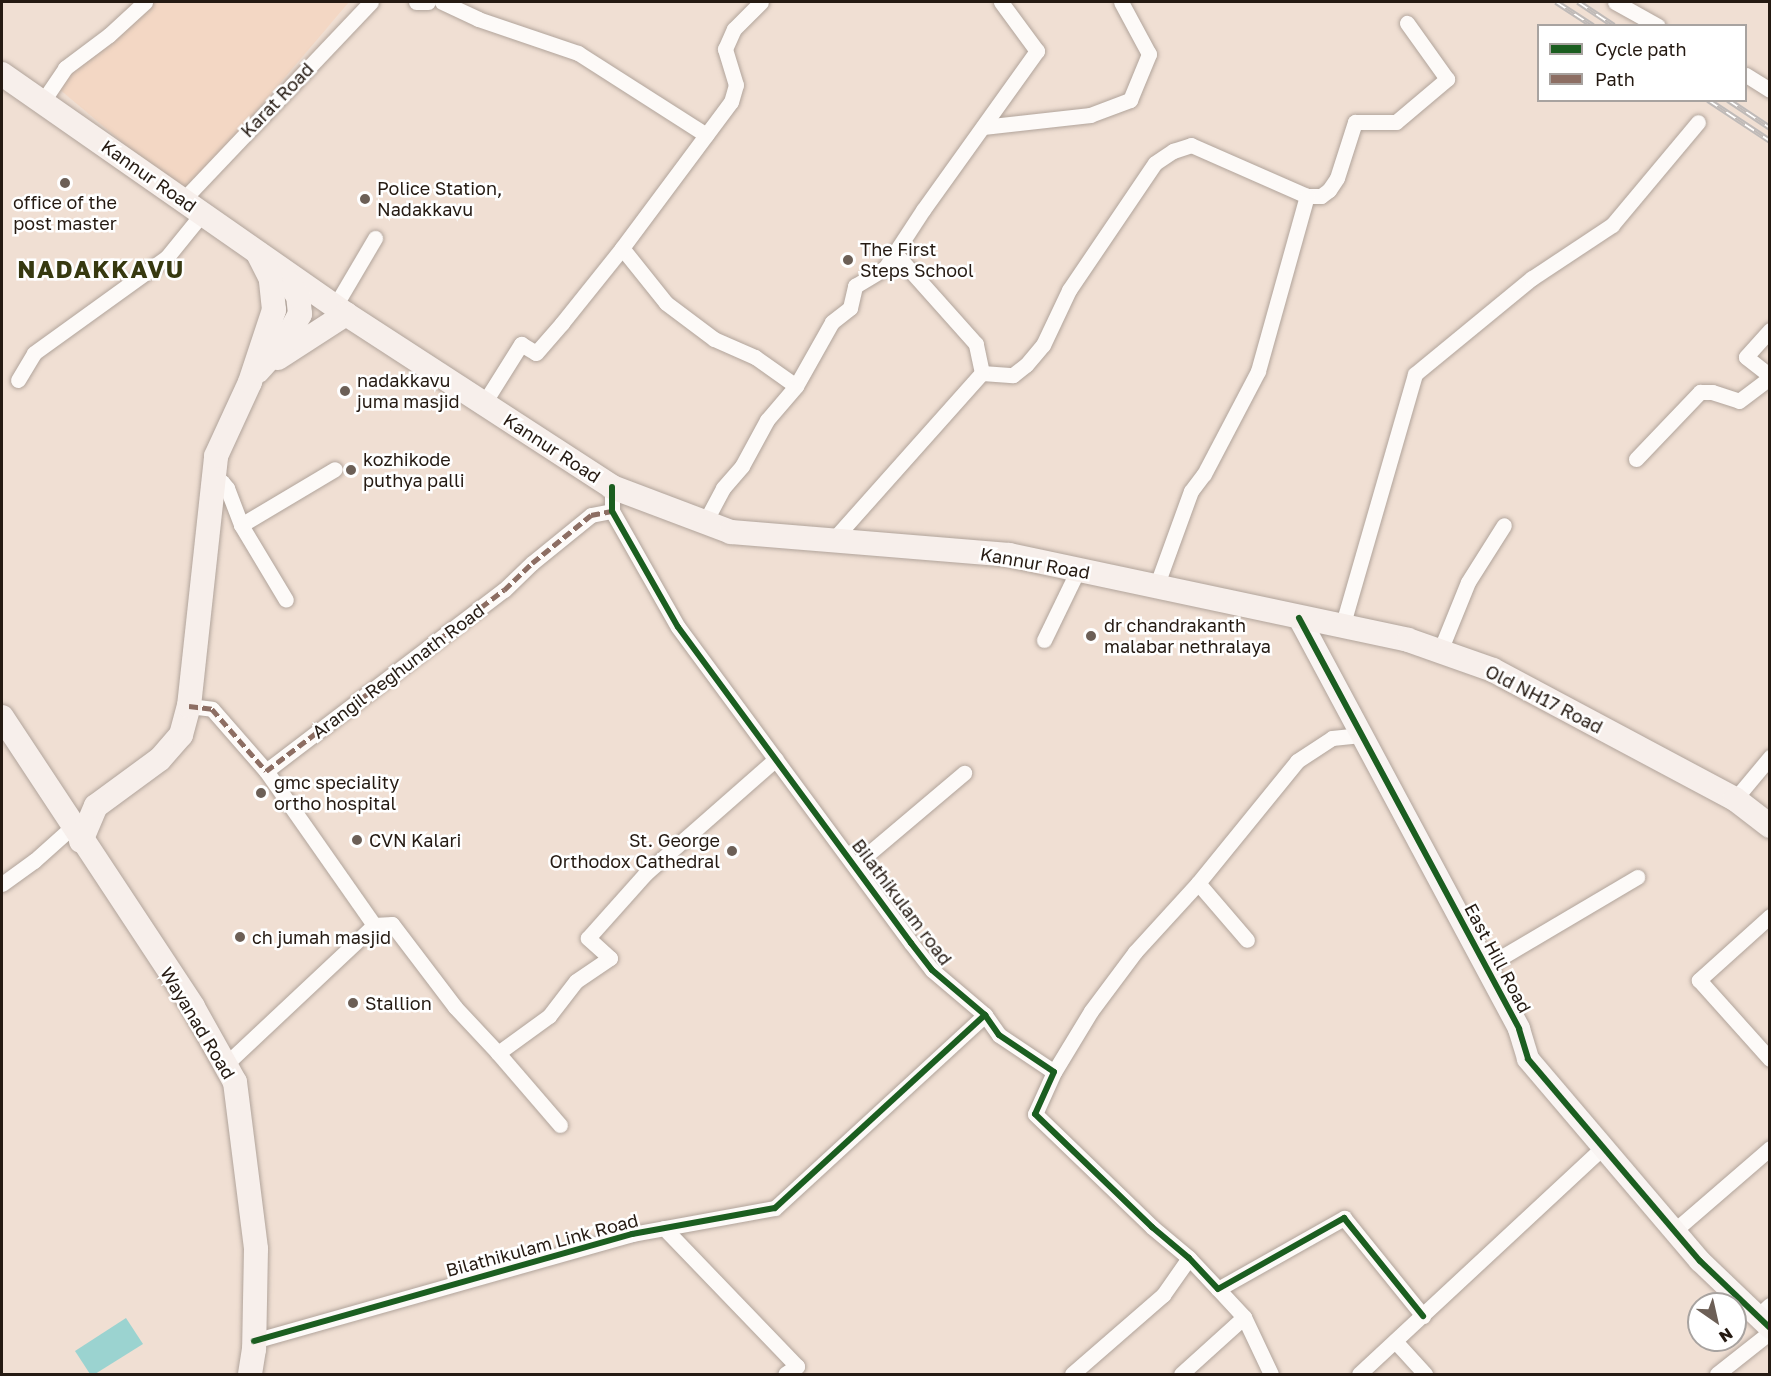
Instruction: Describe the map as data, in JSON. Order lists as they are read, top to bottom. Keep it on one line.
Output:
{"streets":{"main road":["Kannur Road","Old NH17 Road","Wayanad Road"],"street":["Karat Road","Arangil Reghunath Road","Bilathikulam road","East Hill Road","Bilathikulam Link Road"]},"crossings":[["Karat Road","Kannur Road"],["Kannur Road","Old NH17 Road"],["Kannur Road","Bilathikulam road"],["Kannur Road","East Hill Road"],["Arangil Reghunath Road","Bilathikulam road"],["Old NH17 Road","East Hill Road"],["Bilathikulam road","Bilathikulam Link Road"],["Wayanad Road","Bilathikulam Link Road"]],"districts":["NADAKKAVU"],"places":["office of the post master","Police Station, Nadakkavu","The First Steps School","nadakkavu juma masjid","kozhikode puthya palli","dr chandrakanth malabar nethralaya","gmc speciality ortho hospital","CVN Kalari","St. George Orthodox Cathedral","ch jumah masjid","Stallion"],"legend":["Cycle path","Path"],"north":"bottom right"}
